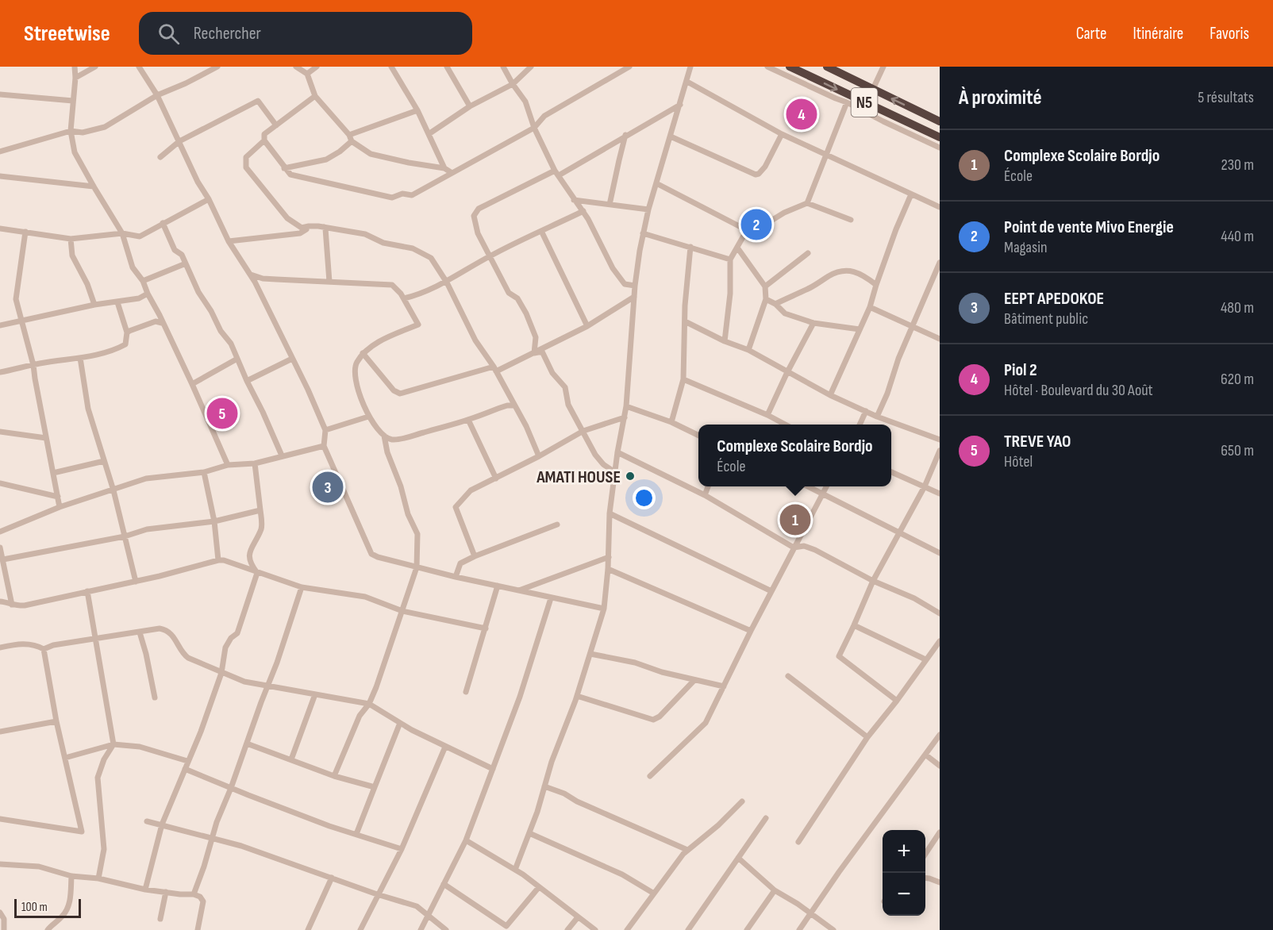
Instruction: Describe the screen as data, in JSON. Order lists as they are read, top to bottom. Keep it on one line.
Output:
{"streets":{"highway":["N5"]},"places":["AMATI HOUSE"],"scale_bar":"100 m","page":{"header":"Streetwise","search":"Rechercher","nav":["Carte","Itinéraire","Favoris"],"heading":["À proximité","5 résultats"],"pins":["4","2","5","3","1"],"list":[{"mark":"1","name":"Complexe Scolaire Bordjo","note":"École","value":"230 m"},{"mark":"2","name":"Point de vente Mivo Energie","note":"Magasin","value":"440 m"},{"mark":"3","name":"EEPT APEDOKOE","note":"Bâtiment public","value":"480 m"},{"mark":"4","name":"Piol 2","note":"Hôtel · Boulevard du 30 Août","value":"620 m"},{"mark":"5","name":"TREVE YAO","note":"Hôtel","value":"650 m"}],"popup":["Complexe Scolaire Bordjo","École"],"map_buttons":["+","−"],"scale":"100 m"}}
